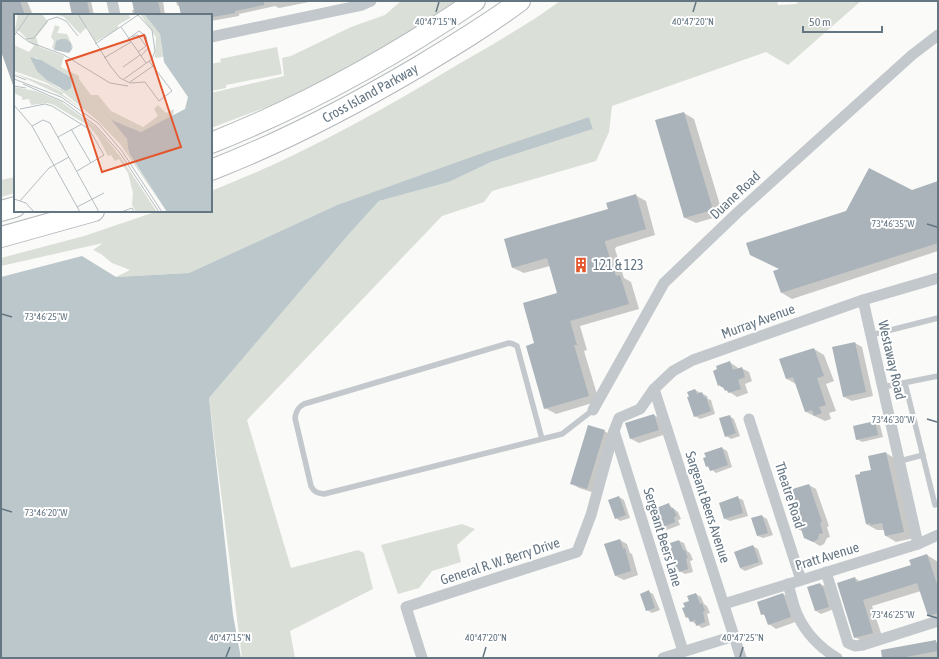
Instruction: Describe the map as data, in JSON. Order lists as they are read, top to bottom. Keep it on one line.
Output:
{"streets":{"highway":["Cross Island Parkway"],"street":["Duane Road","Murray Avenue","Westaway Road","Theatre Road","Sargeant Beers Avenue","Sergeant Beers Lane","Pratt Avenue","General R. W. Berry Drive"]},"crossings":[["Murray Avenue","Westaway Road"],["Murray Avenue","Sargeant Beers Avenue"],["Murray Avenue","Sergeant Beers Lane"],["Murray Avenue","General R. W. Berry Drive"],["Westaway Road","Pratt Avenue"],["Theatre Road","Pratt Avenue"],["Sargeant Beers Avenue","Pratt Avenue"],["Sergeant Beers Lane","General R. W. Berry Drive"]],"places":{"building":["121 & 123"]},"scale_bar":"50 m","coordinates":["40°47'15\"N","40°47'20\"N","73°46'35\"W","73°46'25\"W","73°46'30\"W","73°46'20\"W","40°47'25\"N"]}
